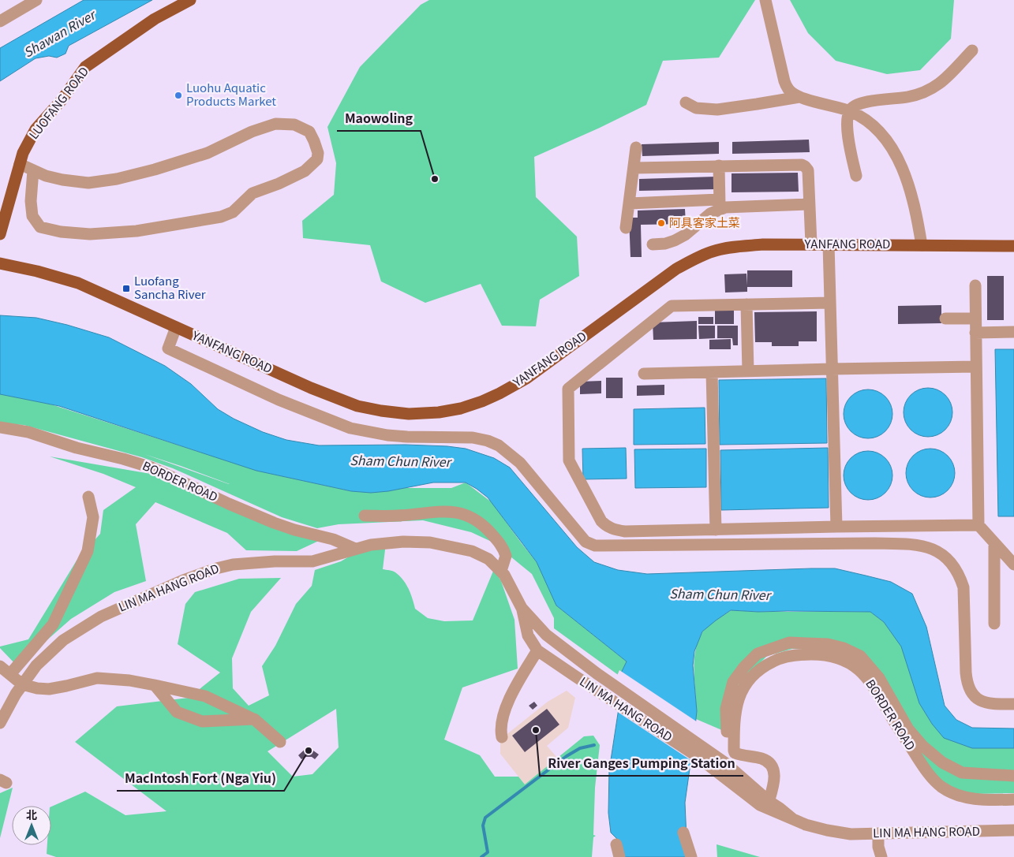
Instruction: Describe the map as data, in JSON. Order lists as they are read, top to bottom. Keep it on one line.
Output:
{"streets":{"main road":["LUOFANG ROAD","YANFANG ROAD"],"street":["BORDER ROAD","LIN MA HANG ROAD"]},"crossings":[["BORDER ROAD","LIN MA HANG ROAD"]],"water":["Shawan River","Sham Chun River"],"places":{"other":["Luohu Aquatic Products Market","Maowoling","阿具客家土菜","River Ganges Pumping Station","MacIntosh Fort (Nga Yiu)"],"transit":["Luofang Sancha River"]},"north":"top"}
